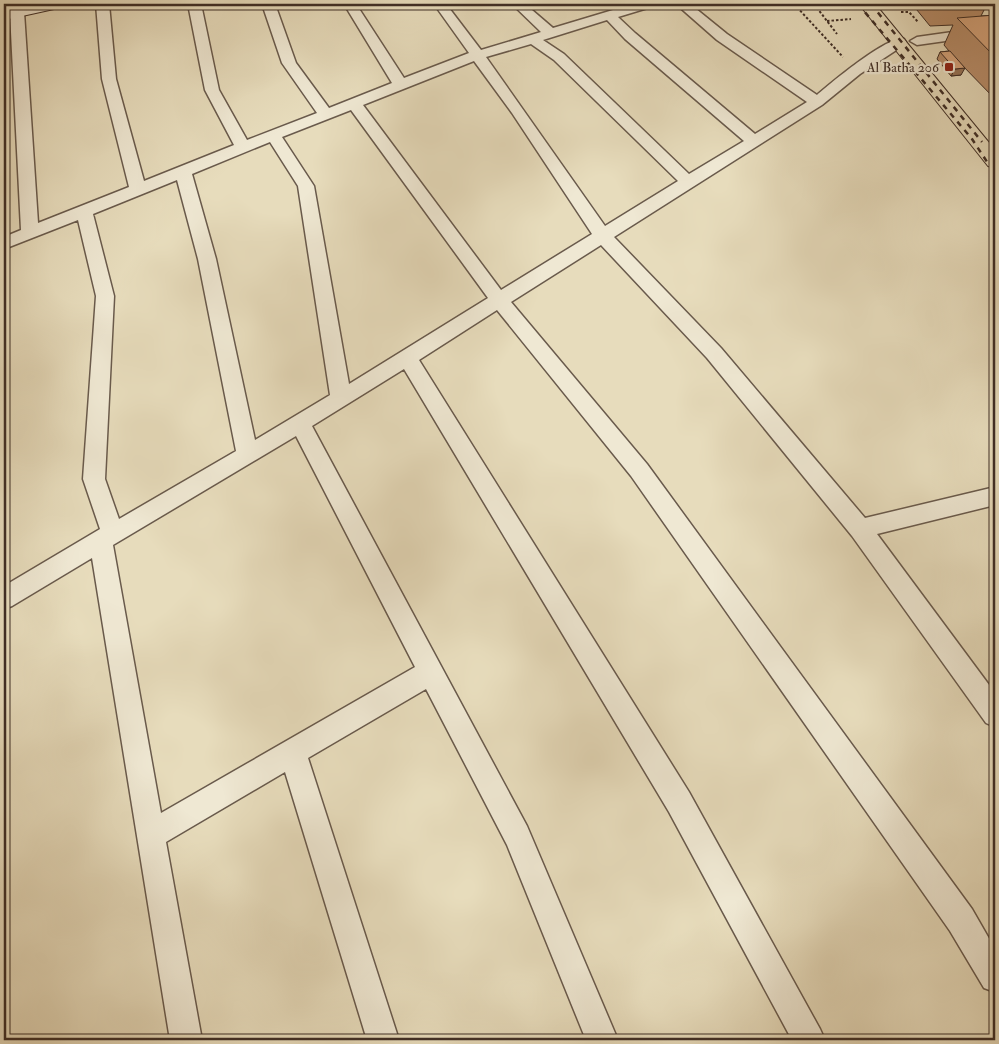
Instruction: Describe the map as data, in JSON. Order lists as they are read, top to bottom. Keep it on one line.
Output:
{"places":{"transit":["Al Batha 206"]}}
